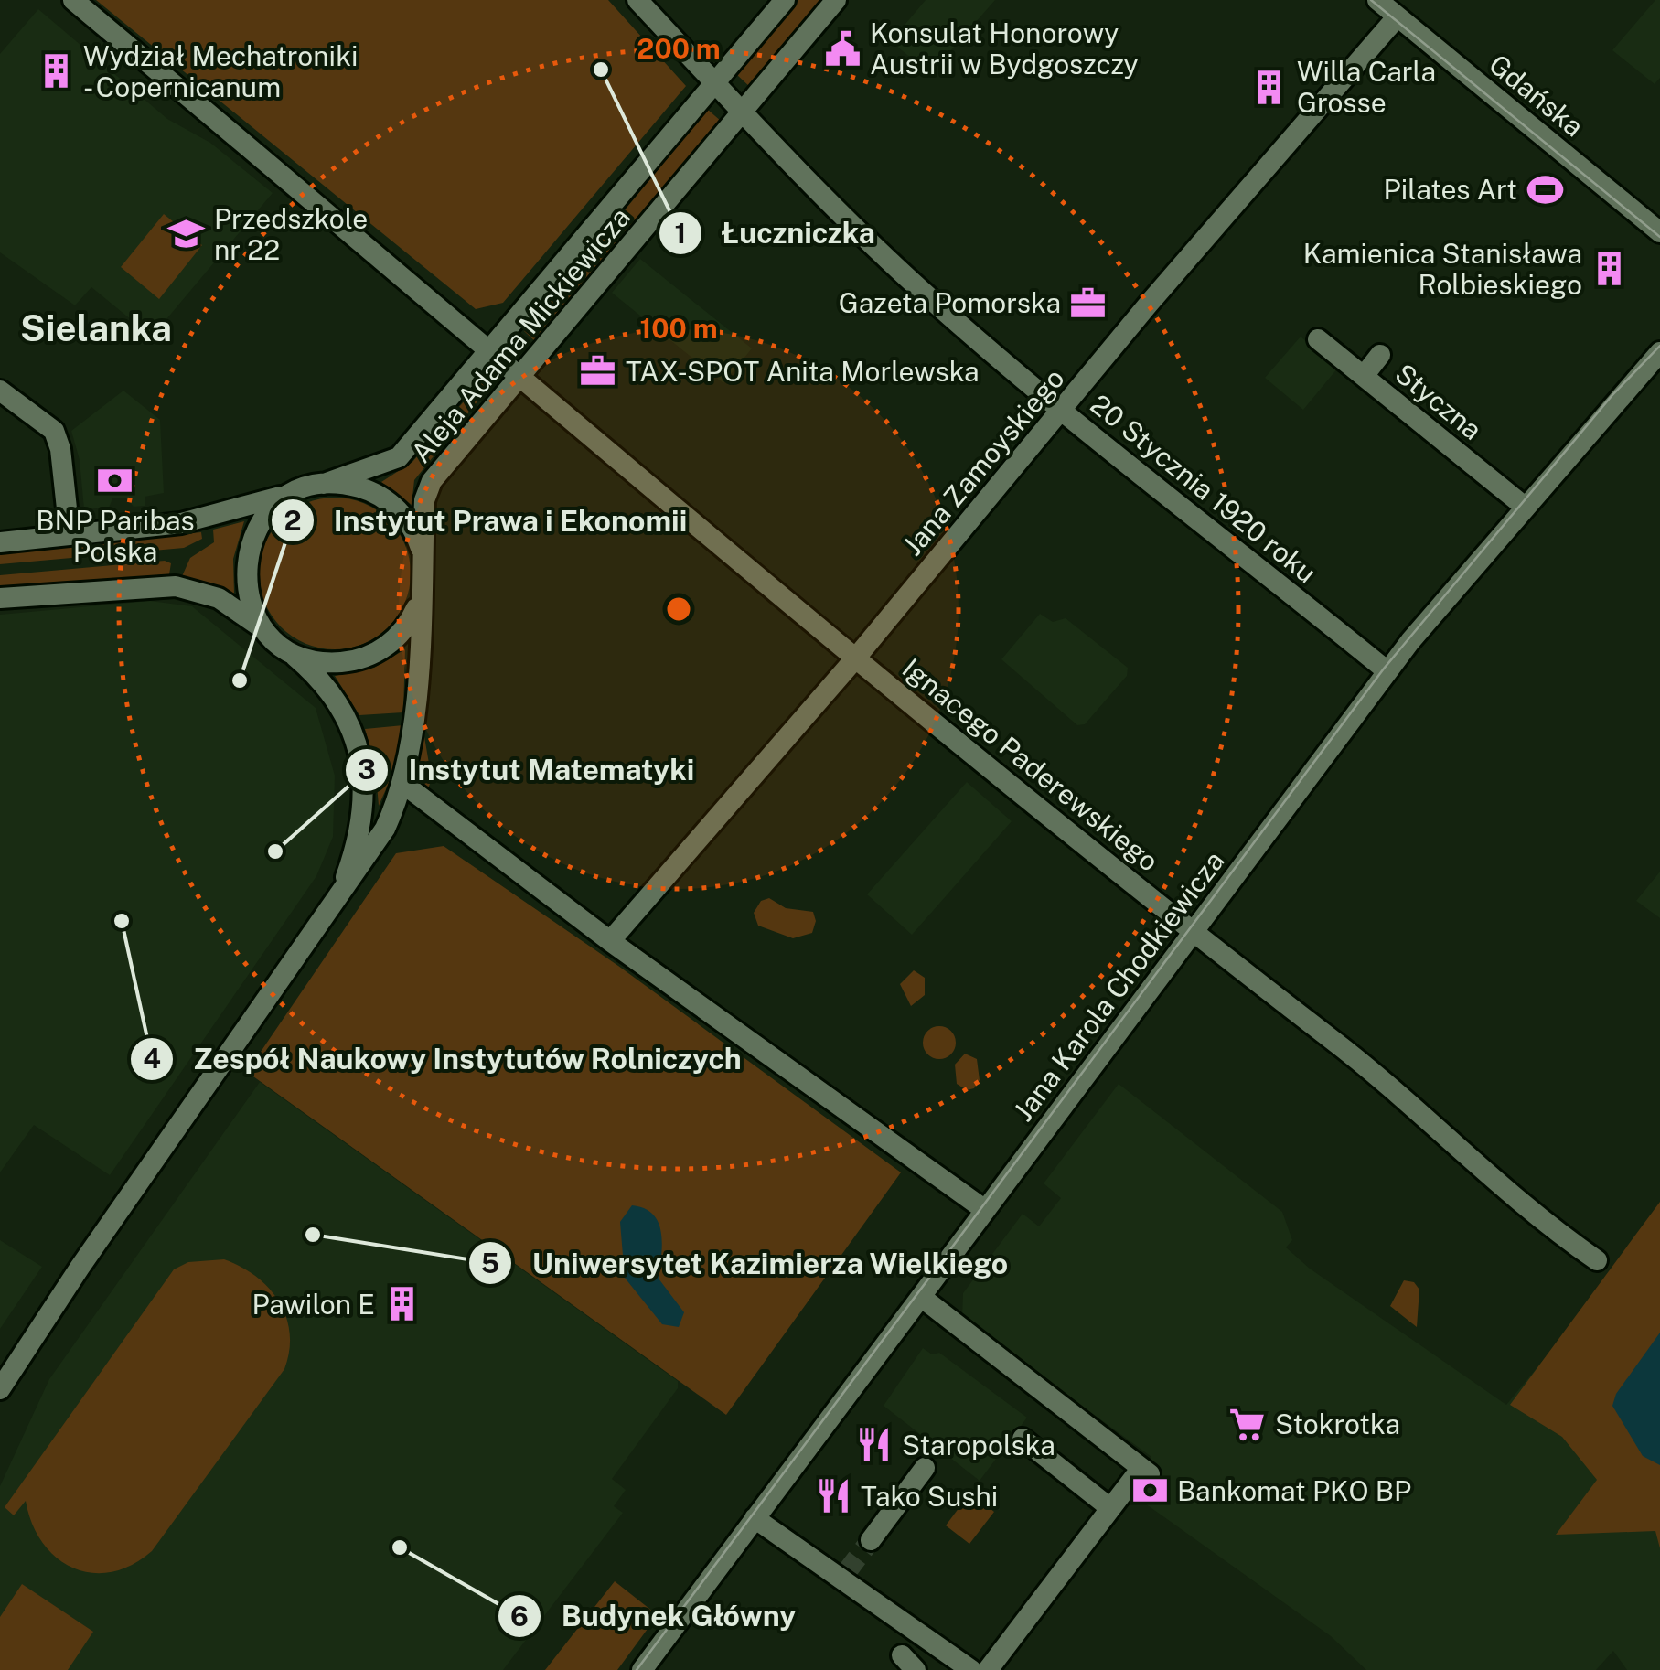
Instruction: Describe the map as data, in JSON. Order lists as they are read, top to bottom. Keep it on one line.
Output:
{"streets":{"street":["Gdańska","Aleja Adama Mickiewicza","Styczna","Jana Zamoyskiego","20 Stycznia 1920 roku","Ignacego Paderewskiego","Jana Karola Chodkiewicza"]},"crossings":[["Gdańska","Jana Zamoyskiego"],["Aleja Adama Mickiewicza","20 Stycznia 1920 roku"],["Aleja Adama Mickiewicza","Ignacego Paderewskiego"],["Styczna","Jana Karola Chodkiewicza"],["Jana Zamoyskiego","20 Stycznia 1920 roku"],["Jana Zamoyskiego","Ignacego Paderewskiego"],["20 Stycznia 1920 roku","Jana Karola Chodkiewicza"],["Ignacego Paderewskiego","Jana Karola Chodkiewicza"]],"districts":["Sielanka"],"places":{"public building":["Konsulat Honorowy Austrii w Bydgoszczy"],"other":["Łuczniczka","Instytut Prawa i Ekonomii","Instytut Matematyki","Zespół Naukowy Instytutów Rolniczych","Uniwersytet Kazimierza Wielkiego","Budynek Główny"],"building":["Wydział Mechatroniki - Copernicanum","Willa Carla Grosse","Kamienica Stanisława Rolbieskiego","Pawilon E"],"sports":["Pilates Art"],"school or university":["Przedszkole nr 22"],"office":["Gazeta Pomorska","TAX-SPOT Anita Morlewska"],"bank":["BNP Paribas Polska","Bankomat PKO BP"],"supermarket":["Stokrotka"],"restaurant":["Staropolska","Tako Sushi"]},"rings":["200 m","100 m"]}
